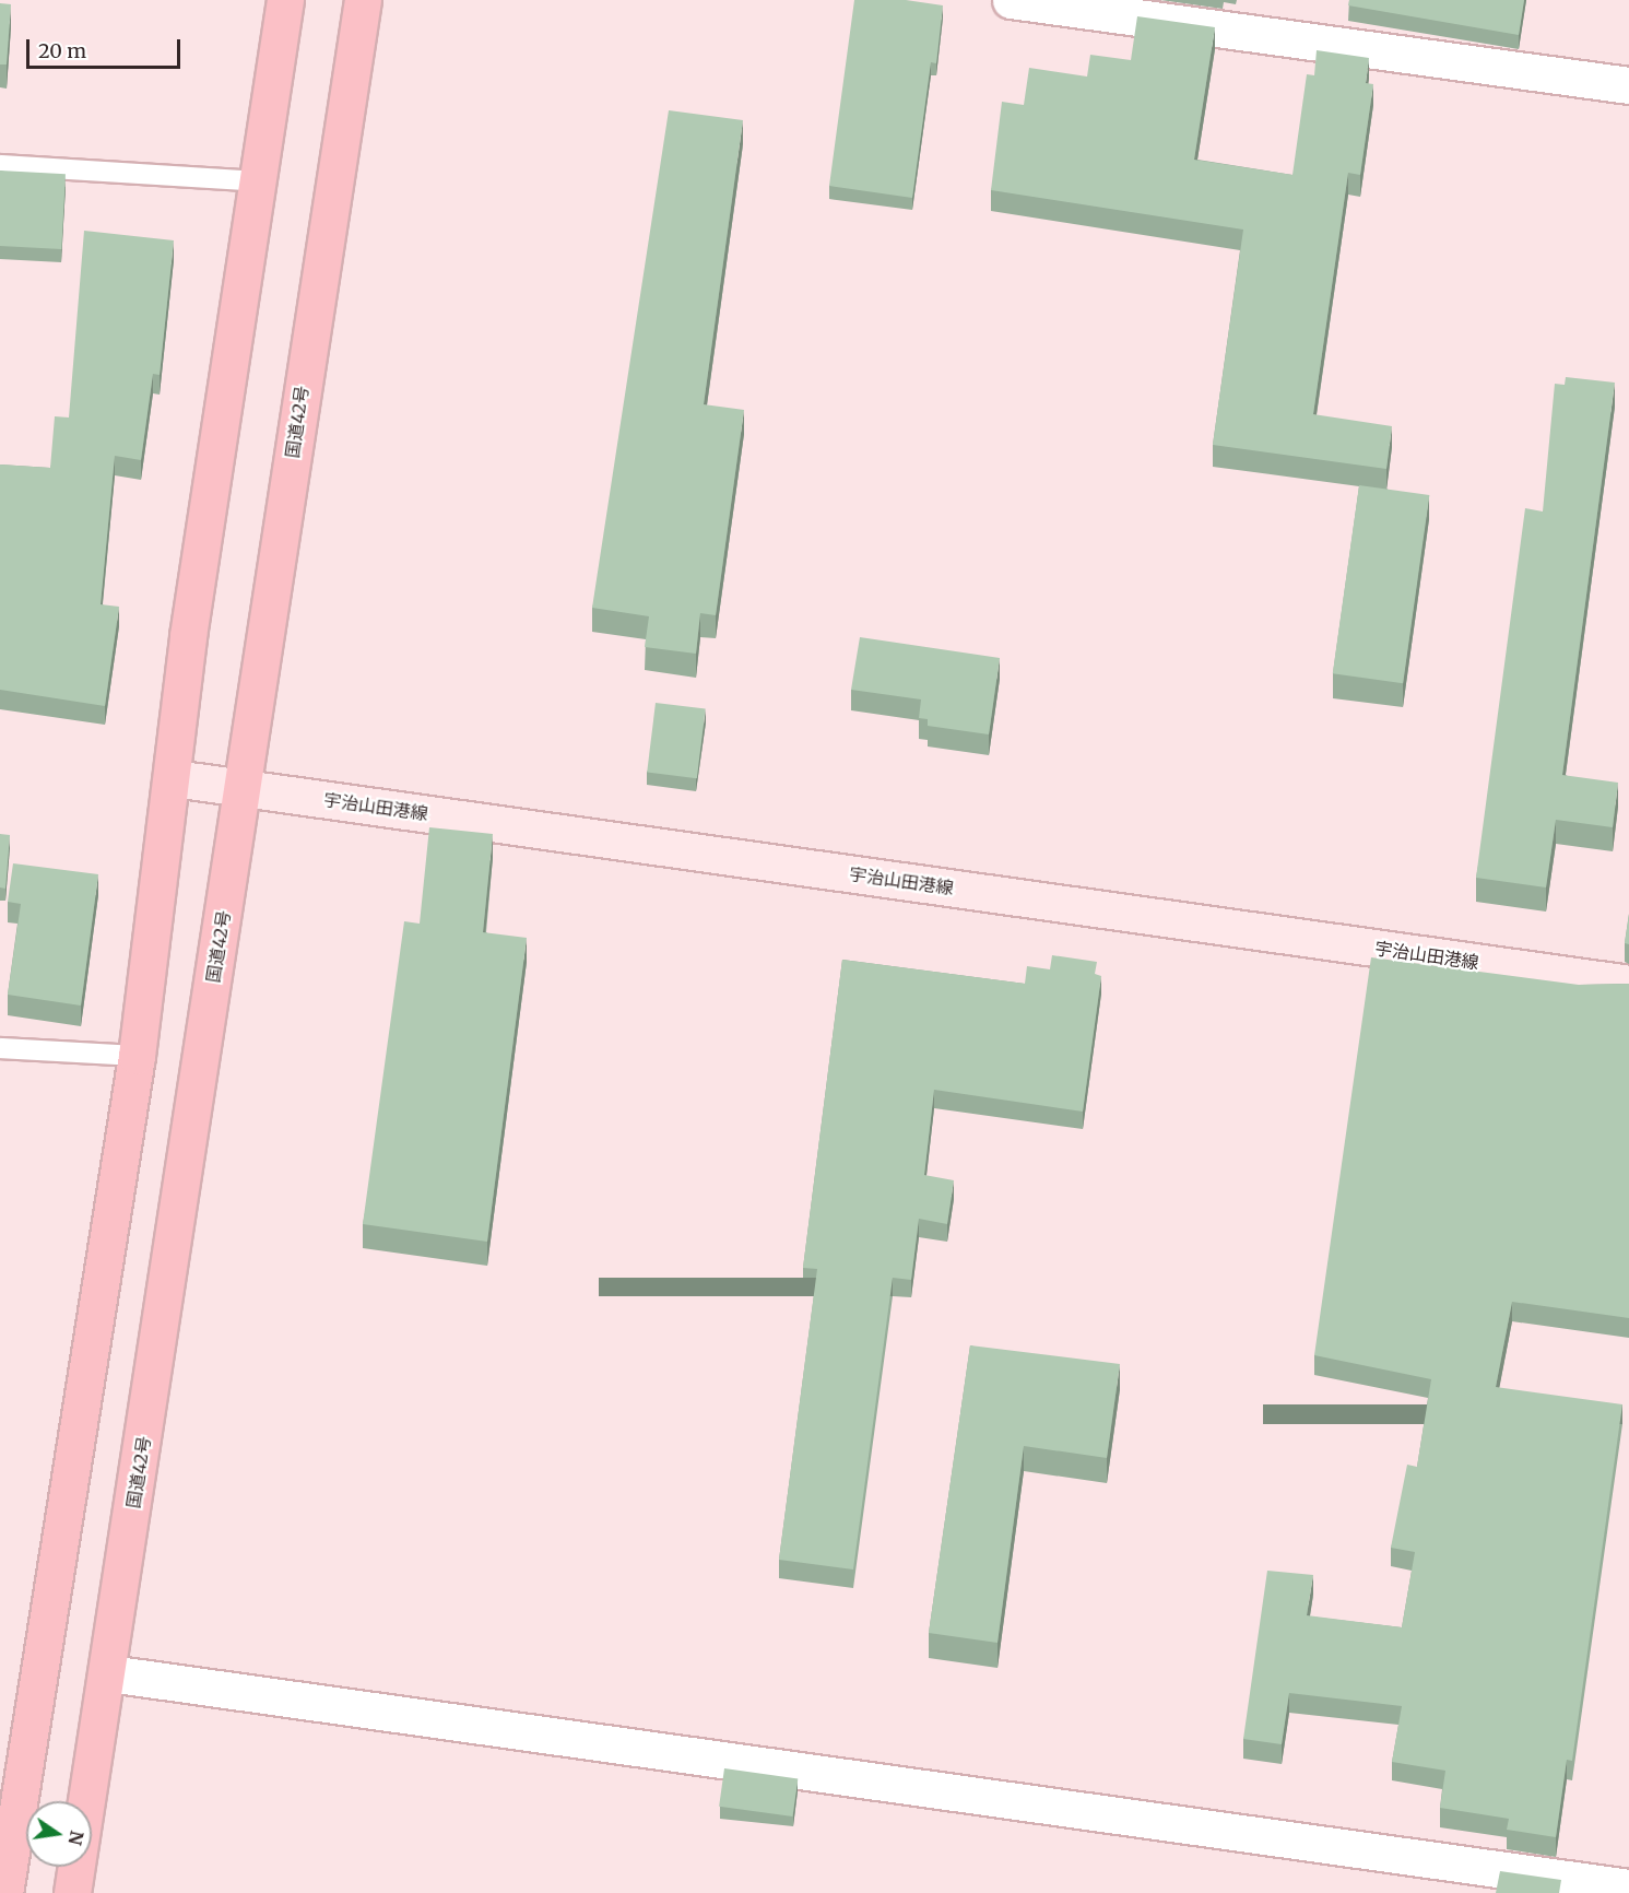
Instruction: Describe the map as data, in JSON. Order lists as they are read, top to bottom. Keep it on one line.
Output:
{"streets":{"highway":["国道42号"],"main road":["宇治山田港線"]},"crossings":[["国道42号","宇治山田港線"]],"scale_bar":"20 m","north":"right"}
